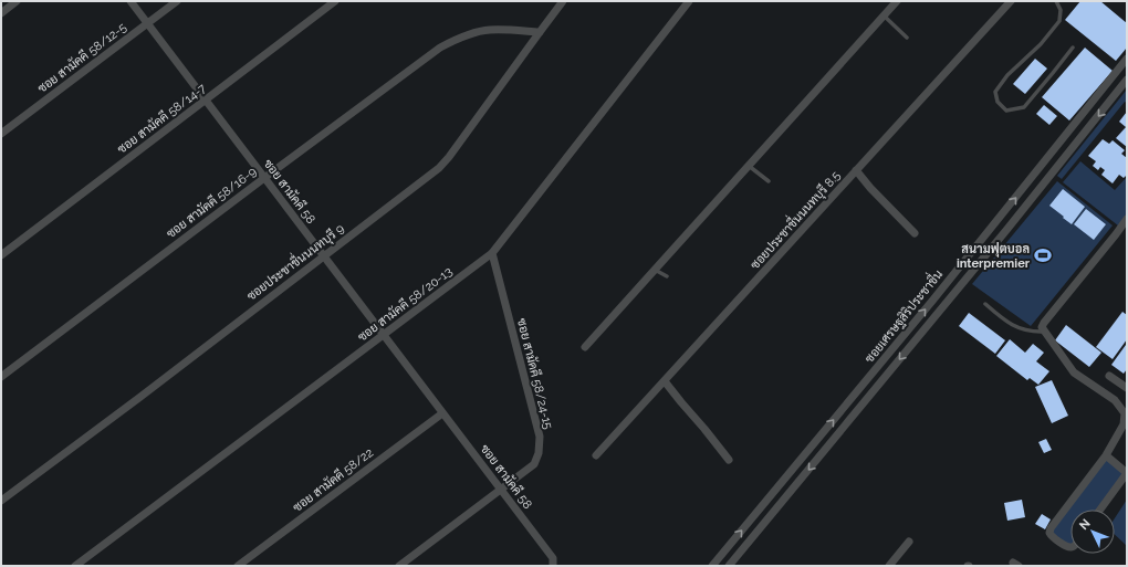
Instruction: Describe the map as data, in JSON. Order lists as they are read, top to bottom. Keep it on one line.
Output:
{"streets":{"street":["ซอย สามัคคี 58/12-5","ซอย สามัคคี 58/14-7","ซอย สามัคคี 58","ซอย สามัคคี 58/16-9","ซอยประชาชื่นนนทบุรี 8.5","ซอยประชาชื่นนนทบุรี 9","ซอย สามัคคี 58/20-13","ซอยเศรษฐสิริประชาชื่น","ซอย สามัคคี 58/24-15","ซอย สามัคคี 58/22"]},"crossings":[["ซอย สามัคคี 58/12-5","ซอย สามัคคี 58"],["ซอย สามัคคี 58/14-7","ซอย สามัคคี 58"],["ซอย สามัคคี 58","ซอย สามัคคี 58/16-9"],["ซอย สามัคคี 58","ซอยประชาชื่นนนทบุรี 9"],["ซอย สามัคคี 58","ซอย สามัคคี 58/20-13"],["ซอย สามัคคี 58","ซอย สามัคคี 58/24-15"],["ซอย สามัคคี 58","ซอย สามัคคี 58/22"],["ซอย สามัคคี 58/16-9","ซอยประชาชื่นนนทบุรี 9"],["ซอย สามัคคี 58/20-13","ซอย สามัคคี 58/24-15"]],"places":{"sports":["สนามฟุตบอล interpremier"]},"north":"top left"}
